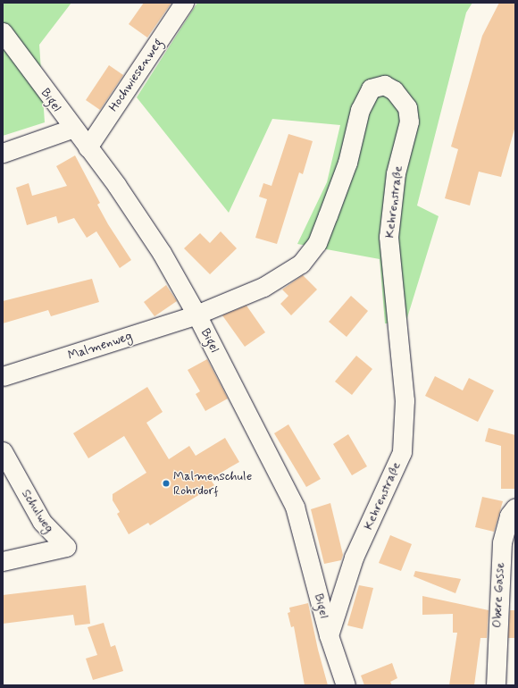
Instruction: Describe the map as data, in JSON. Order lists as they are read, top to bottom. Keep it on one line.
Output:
{"streets":{"street":["Hochwiesenweg","Bigel","Kehrenstraße","Malmenweg","Schulweg","Obere Gasse"]},"crossings":[["Hochwiesenweg","Bigel"],["Bigel","Kehrenstraße"],["Bigel","Malmenweg"],["Kehrenstraße","Malmenweg"]],"places":["Malmenschule Rohrdorf"]}
